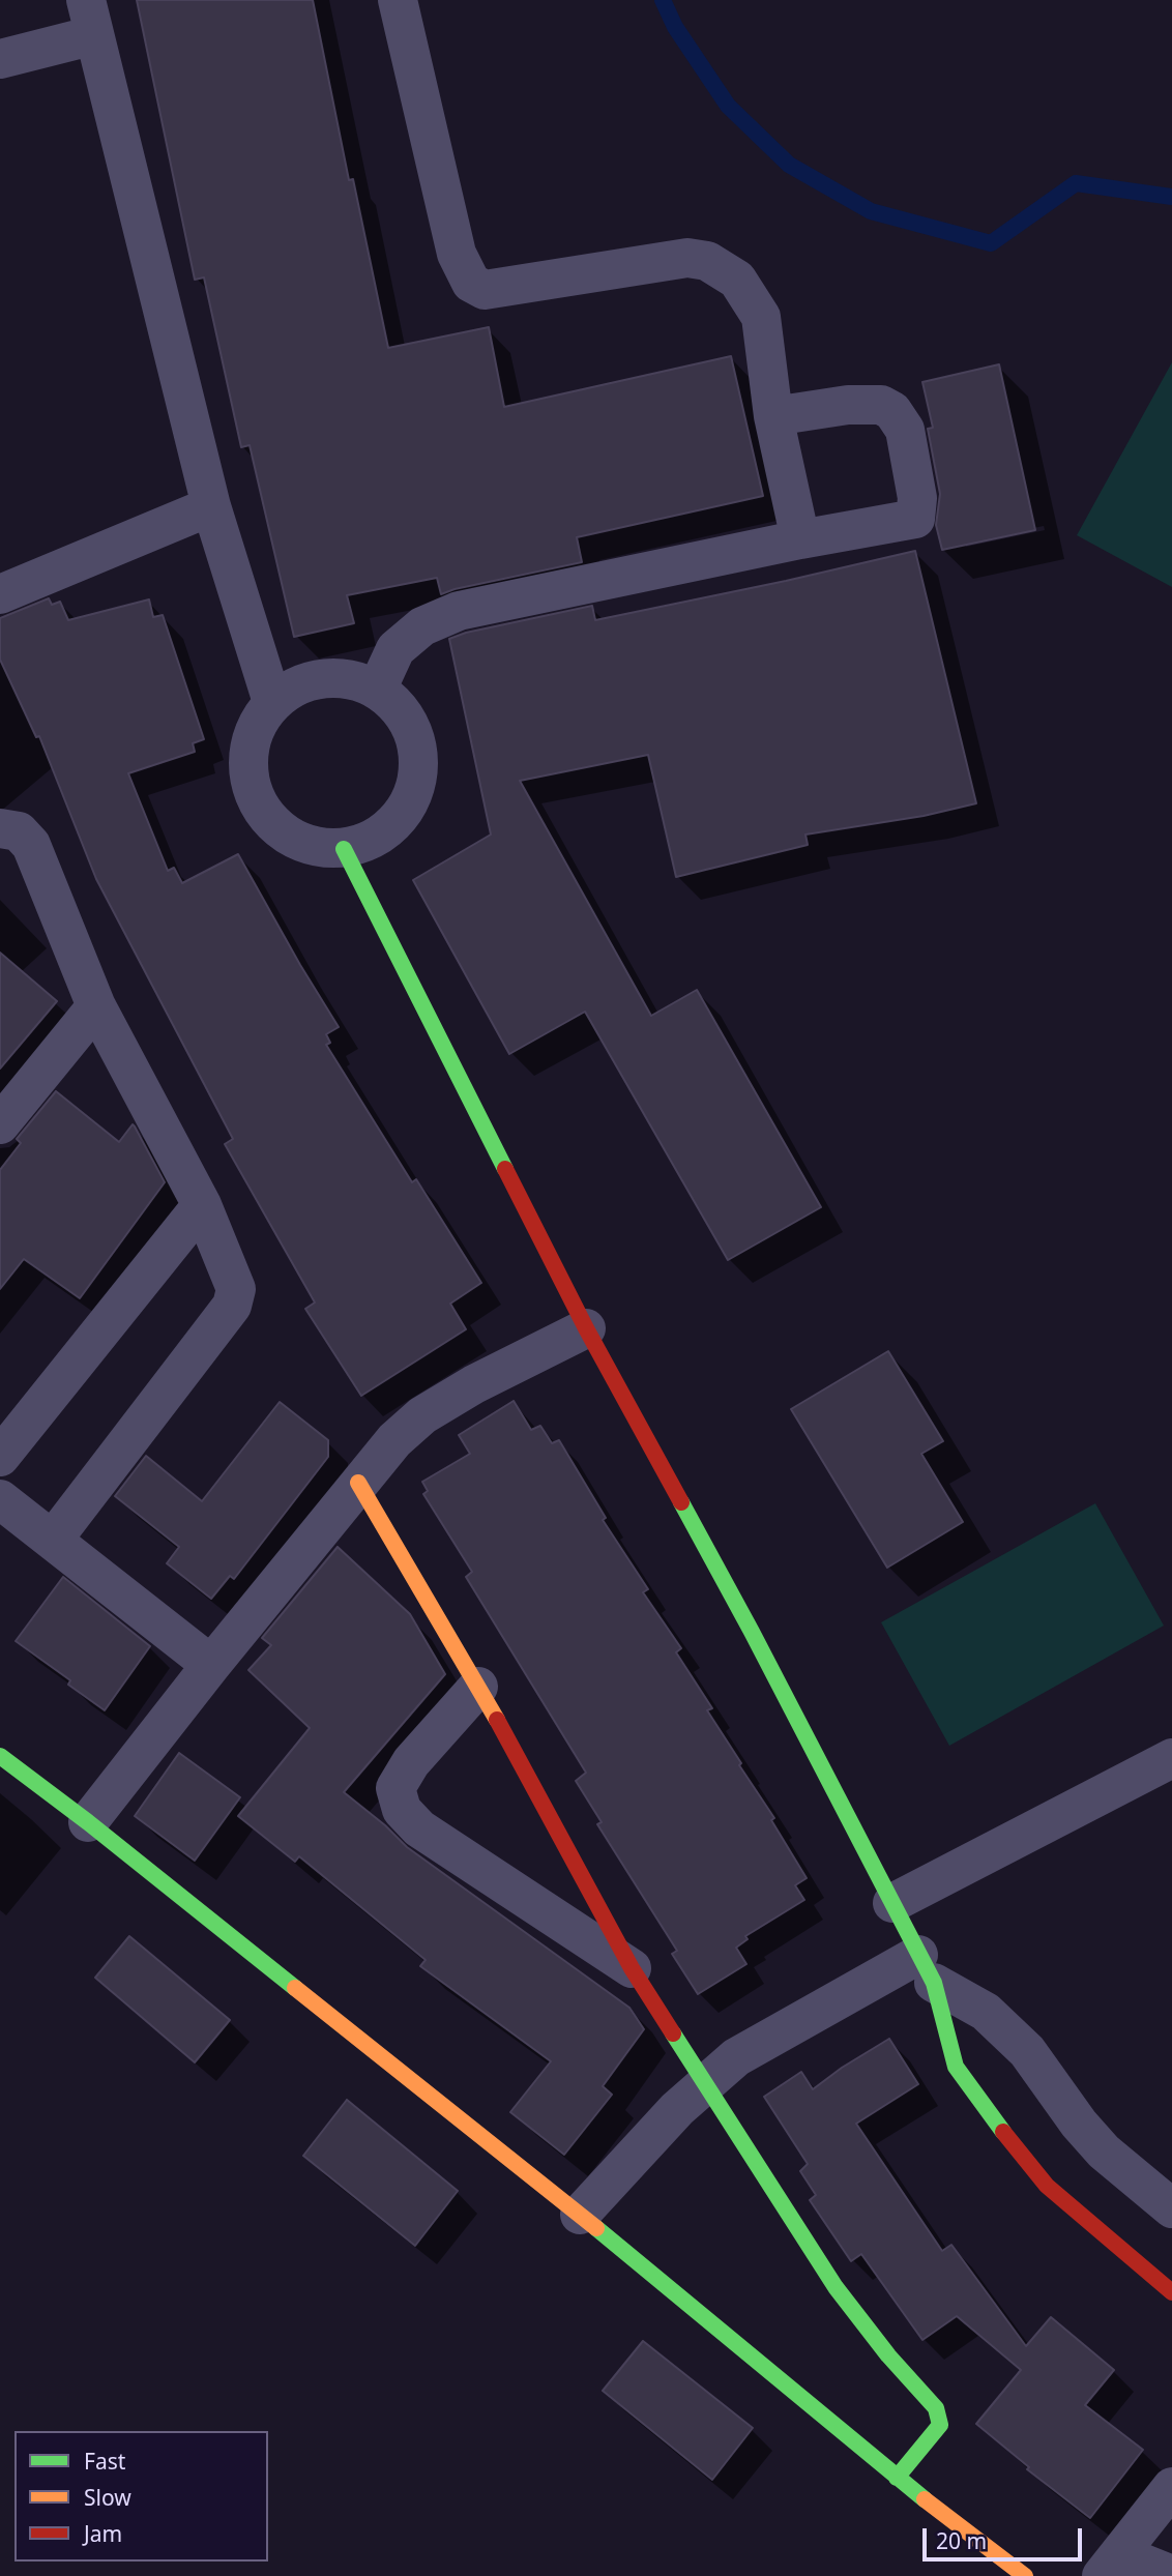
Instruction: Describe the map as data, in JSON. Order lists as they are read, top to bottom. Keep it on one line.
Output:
{"legend":["Fast","Slow","Jam"],"scale_bar":"20 m"}
